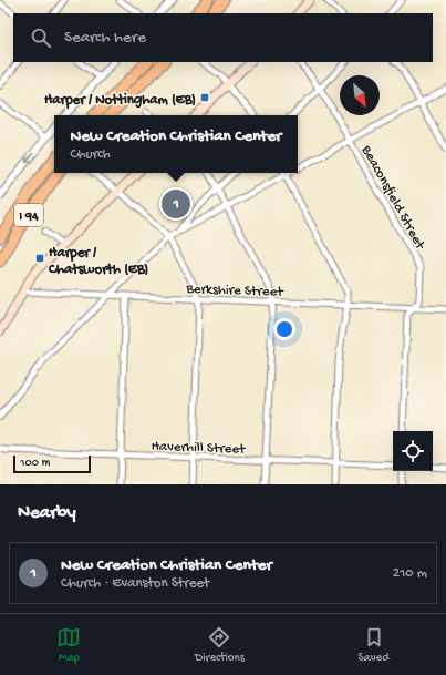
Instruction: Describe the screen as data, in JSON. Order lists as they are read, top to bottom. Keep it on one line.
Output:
{"streets":{"highway":["I 94"],"street":["Beaconsfield Street","Berkshire Street","Haverhill Street"]},"crossings":[["Beaconsfield Street","Berkshire Street"]],"places":{"transit":["Harper / Nottingham (EB)","Harper / Chatsworth (EB)"]},"scale_bar":"100 m","north":"bottom right","page":{"search":"Search here","popup":["New Creation Christian Center","Church"],"pins":"1","scale":"100 m","heading":"Nearby","list":[{"mark":"1","name":"New Creation Christian Center","note":"Church · Evanston Street","value":"210 m"}],"nav":["Map","Directions","Saved"]}}
